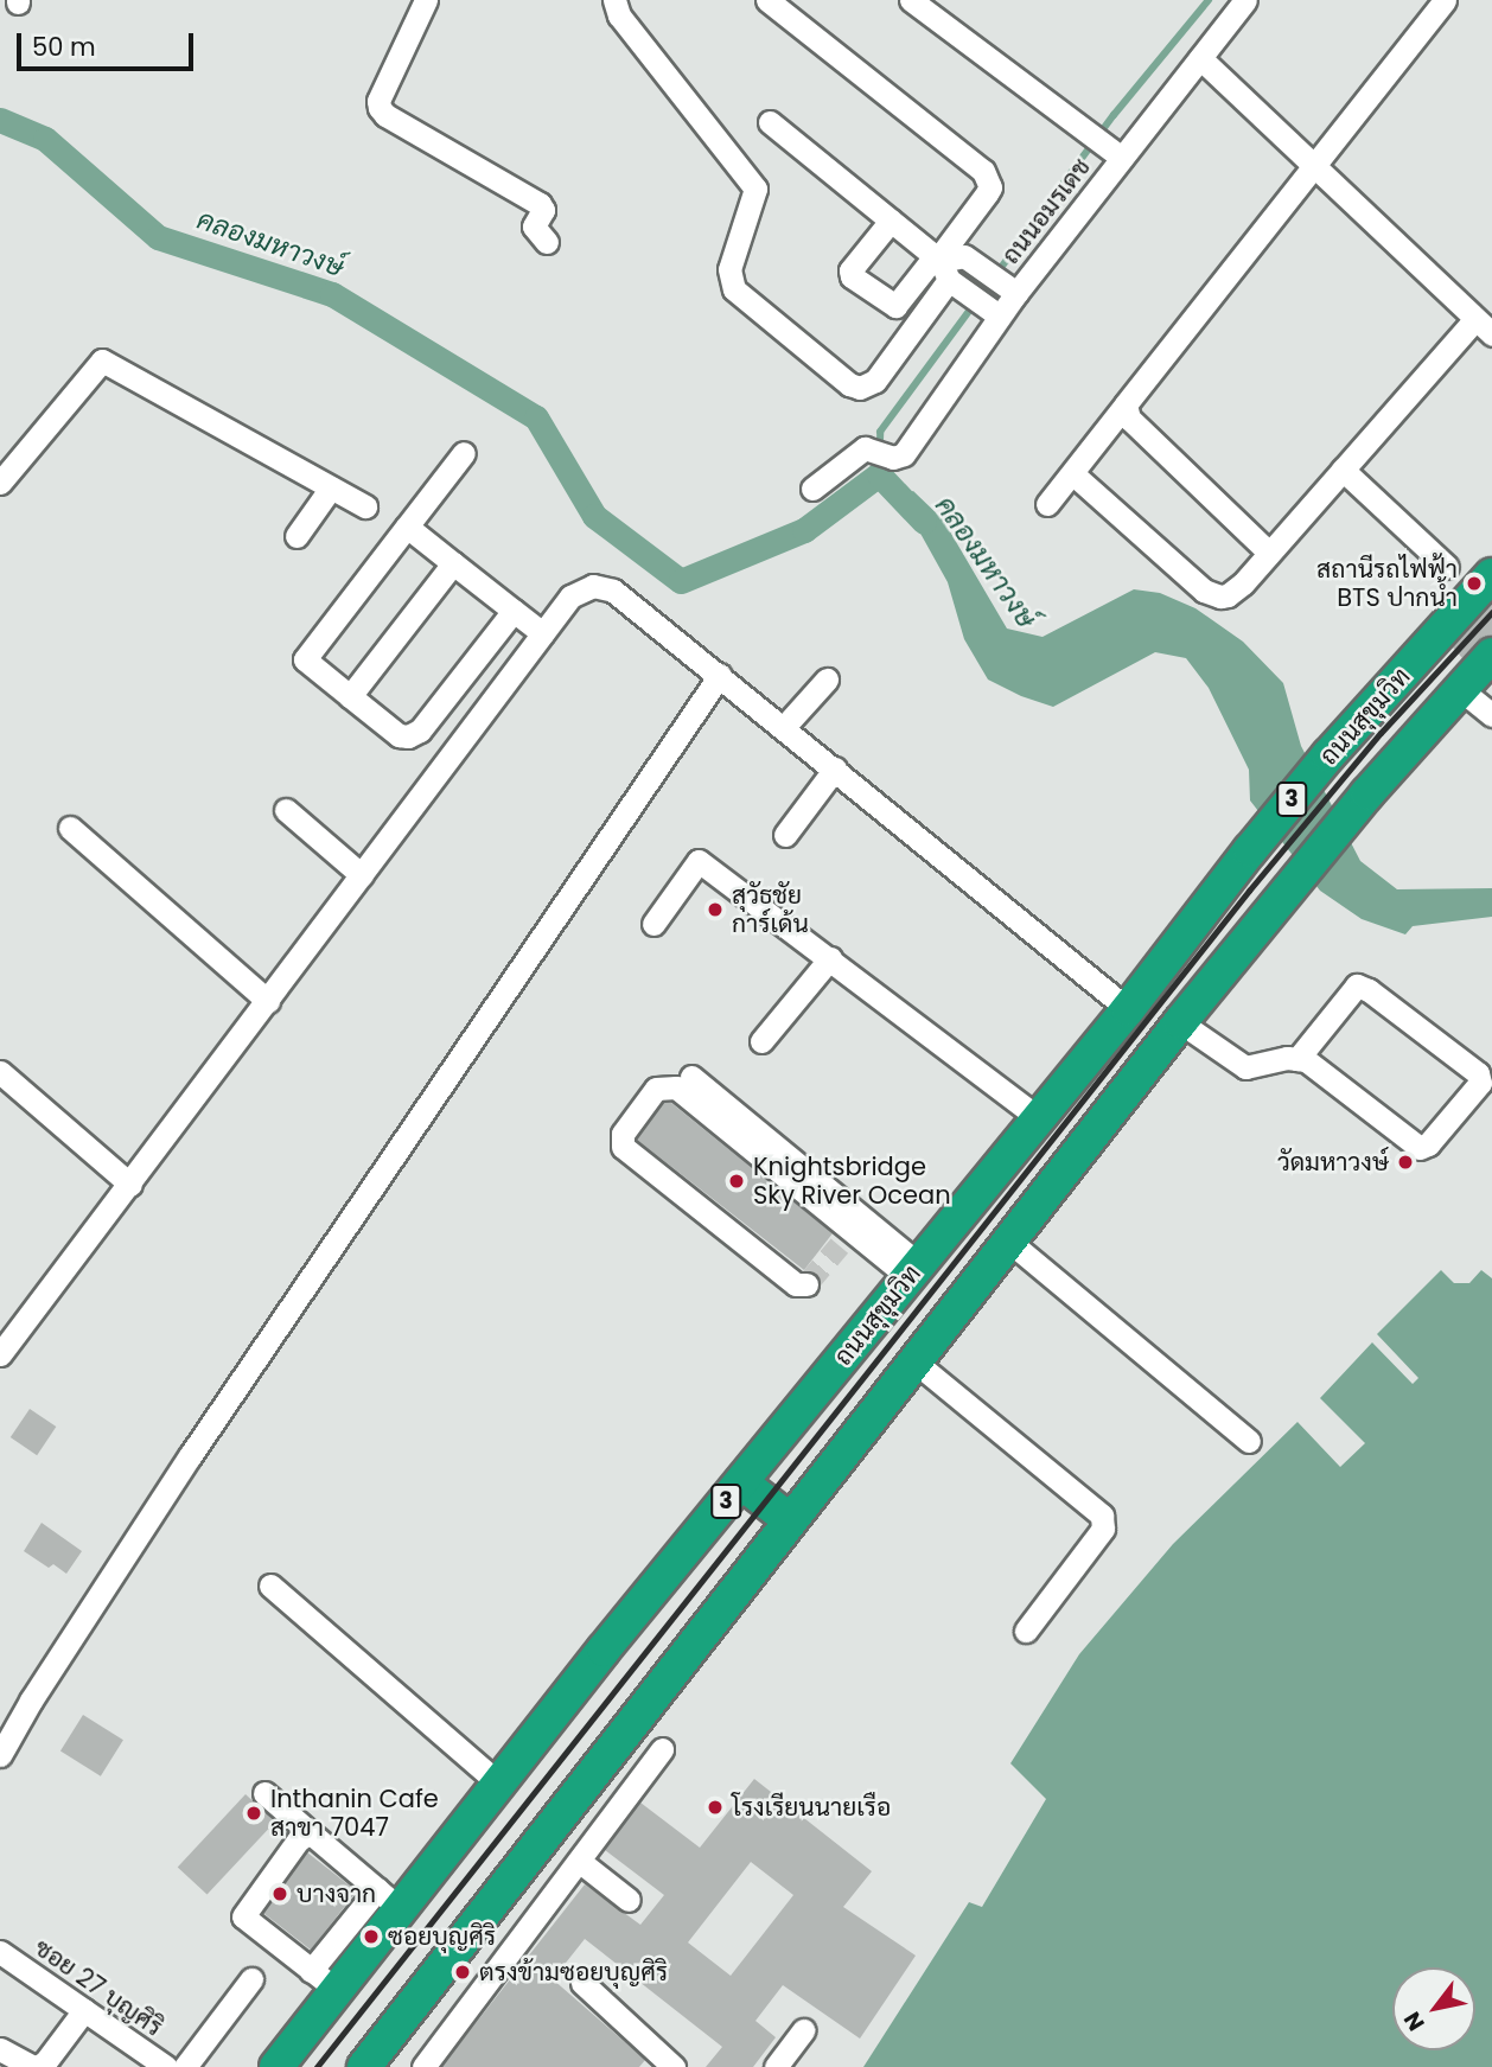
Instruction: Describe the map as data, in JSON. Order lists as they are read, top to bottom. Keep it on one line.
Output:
{"streets":{"highway":["ถนนสุขุมวิท","3"],"street":["ถนนอมรเดช","ซอย 27 บุญศิริ"]},"water":["คลองมหาวงษ์"],"places":["สถานีรถไฟฟ้า BTS ปากน้ำ","สุวัธชัย การ์เด้น","วัดมหาวงษ์","Knightsbridge Sky River Ocean","โรงเรียนนายเรือ","Inthanin Cafe สาขา 7047","บางจาก","ซอยบุญศิริ","ตรงข้ามซอยบุญศิริ"],"scale_bar":"50 m","north":"bottom left"}
